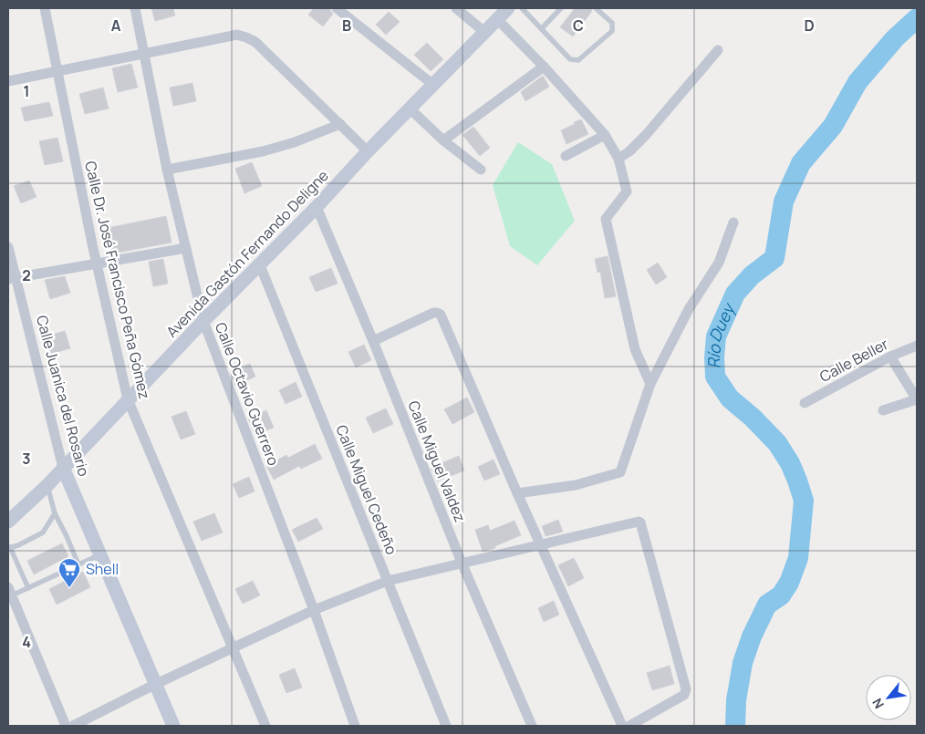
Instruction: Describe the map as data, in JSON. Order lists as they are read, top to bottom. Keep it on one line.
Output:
{"streets":{"street":["Avenida Gastón Fernando Deligne","Calle Dr. José Francisco Peña Gómez","Calle Beller","Calle Octavio Guerrero","Calle Juanica del Rosario","Calle Miguel Valdez","Calle Miguel Cedeño"]},"crossings":[["Avenida Gastón Fernando Deligne","Calle Dr. José Francisco Peña Gómez"],["Avenida Gastón Fernando Deligne","Calle Octavio Guerrero"],["Avenida Gastón Fernando Deligne","Calle Juanica del Rosario"],["Avenida Gastón Fernando Deligne","Calle Miguel Valdez"],["Avenida Gastón Fernando Deligne","Calle Miguel Cedeño"]],"water":["Río Duey"],"places":{"supermarket":["Shell"]},"north":"bottom left","grid":{"columns":["A","B","C","D"],"rows":["1","2","3","4"]}}
